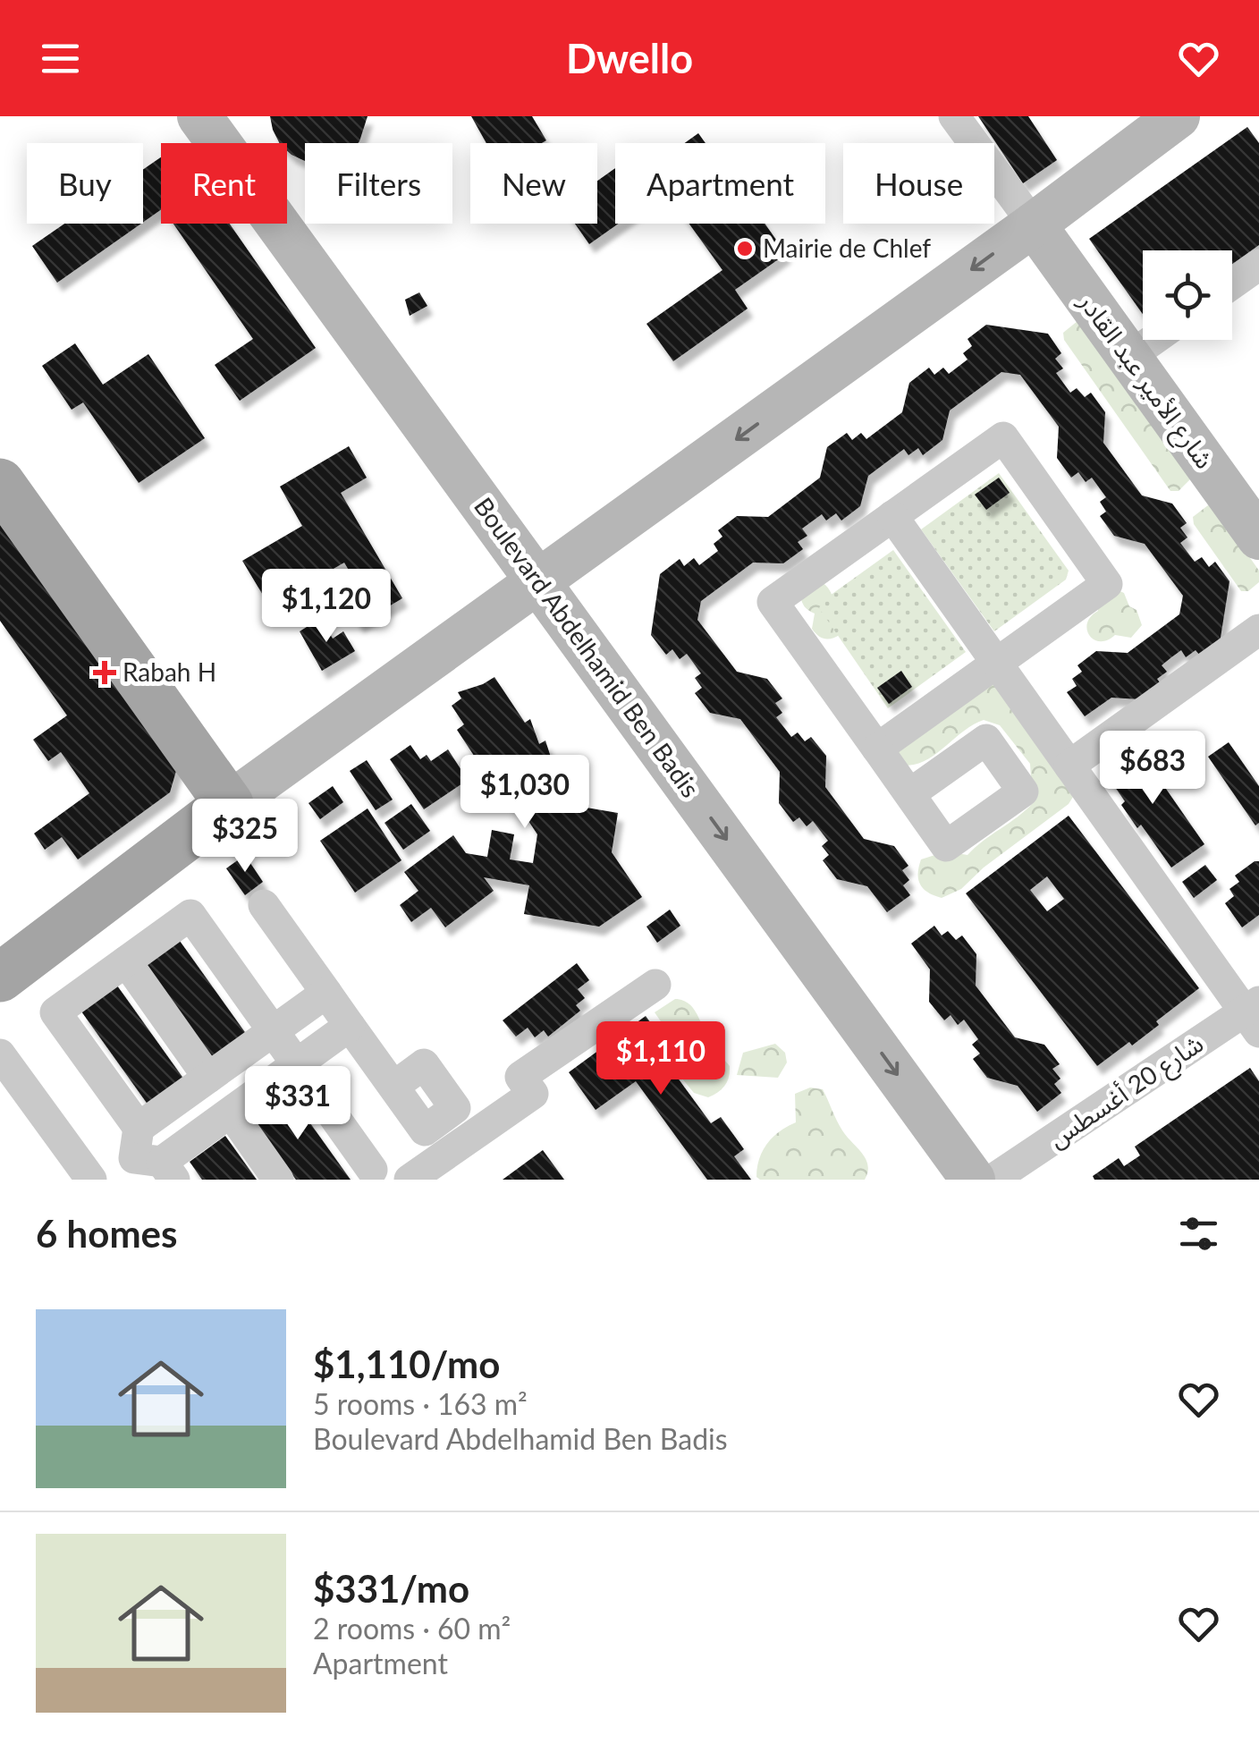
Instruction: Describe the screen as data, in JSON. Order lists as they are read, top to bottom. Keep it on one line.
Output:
{"streets":{"main road":["شارع الأمير عبد القادر","Boulevard Abdelhamid Ben Badis"],"street":["شارع 20 أغسطس"]},"one_way":["Boulevard Abdelhamid Ben Badis"],"places":{"other":["Mairie de Chlef"],"health":["Rabah H"]},"page":{"header":"Dwello","chip":["Buy","Rent","Filters","New","Apartment","House"],"price":["$1,120","$683","$1,030","$325","$1,110","$331"],"heading":"6 homes","list":[{"name":"$1,110/mo","note":"5 rooms · 163 m² · Boulevard Abdelhamid Ben Badis"},{"name":"$331/mo","note":"2 rooms · 60 m² · Apartment"}]}}
